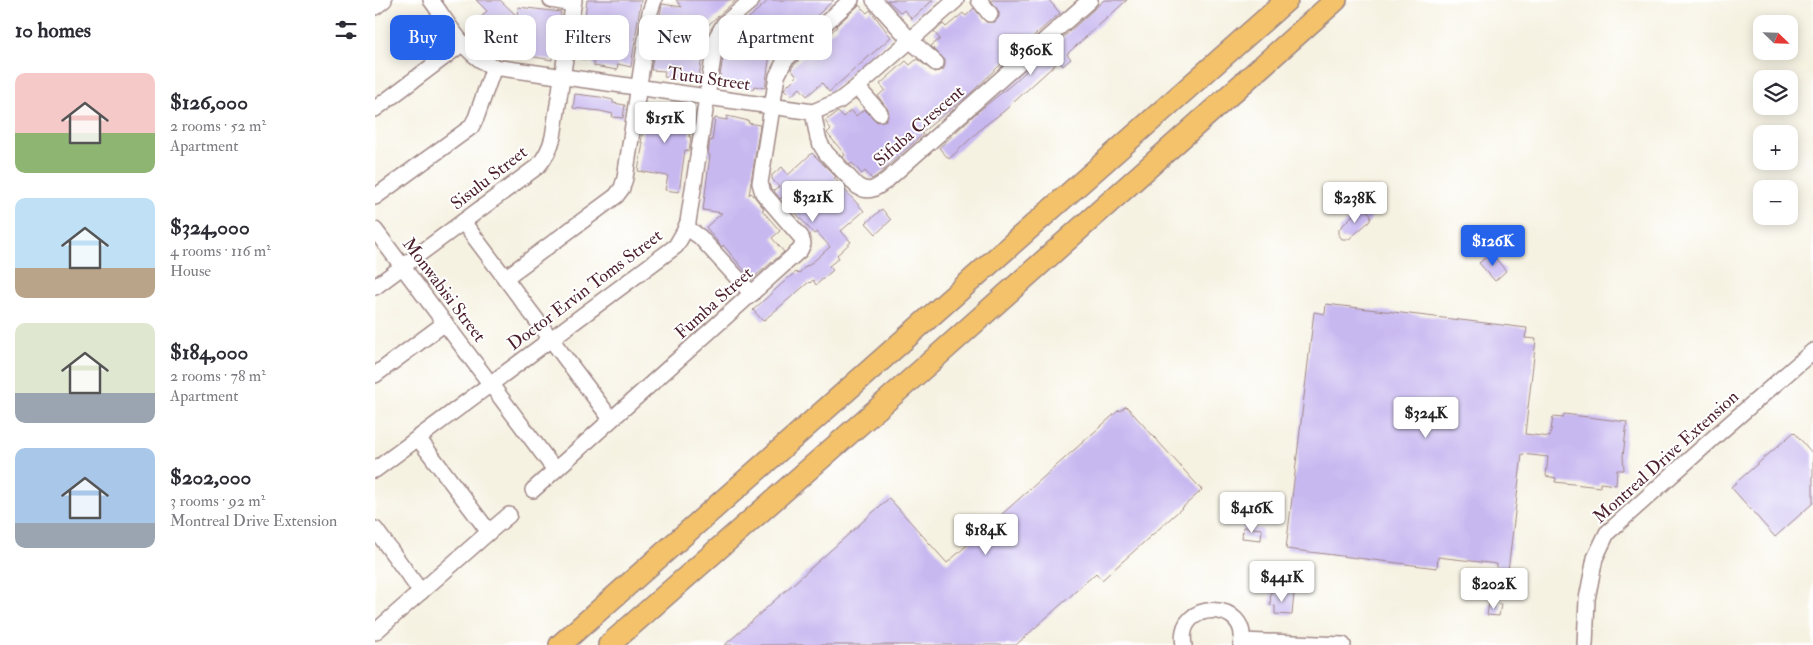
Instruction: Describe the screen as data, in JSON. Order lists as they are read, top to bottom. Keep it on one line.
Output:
{"streets":{"street":["Tutu Street","Sifuba Crescent","Sisulu Street","Monwabisi Street","Doctor Ervin Toms Street","Fumba Street","Montreal Drive Extension"]},"crossings":[["Tutu Street","Sifuba Crescent"],["Tutu Street","Sisulu Street"],["Tutu Street","Doctor Ervin Toms Street"],["Tutu Street","Fumba Street"],["Sisulu Street","Monwabisi Street"],["Monwabisi Street","Doctor Ervin Toms Street"],["Monwabisi Street","Fumba Street"]],"north":"bottom right","page":{"heading":"10 homes","map_buttons":["+","−"],"chip":["Buy","Rent","Filters","New","Apartment"],"price":["$360K","$151K","$321K","$238K","$126K","$324K","$416K","$184K","$441K","$202K"],"list":[{"name":"$126,000","note":"2 rooms · 52 m² · Apartment"},{"name":"$324,000","note":"4 rooms · 116 m² · House"},{"name":"$184,000","note":"2 rooms · 78 m² · Apartment"},{"name":"$202,000","note":"3 rooms · 92 m² · Montreal Drive Extension"}]}}
